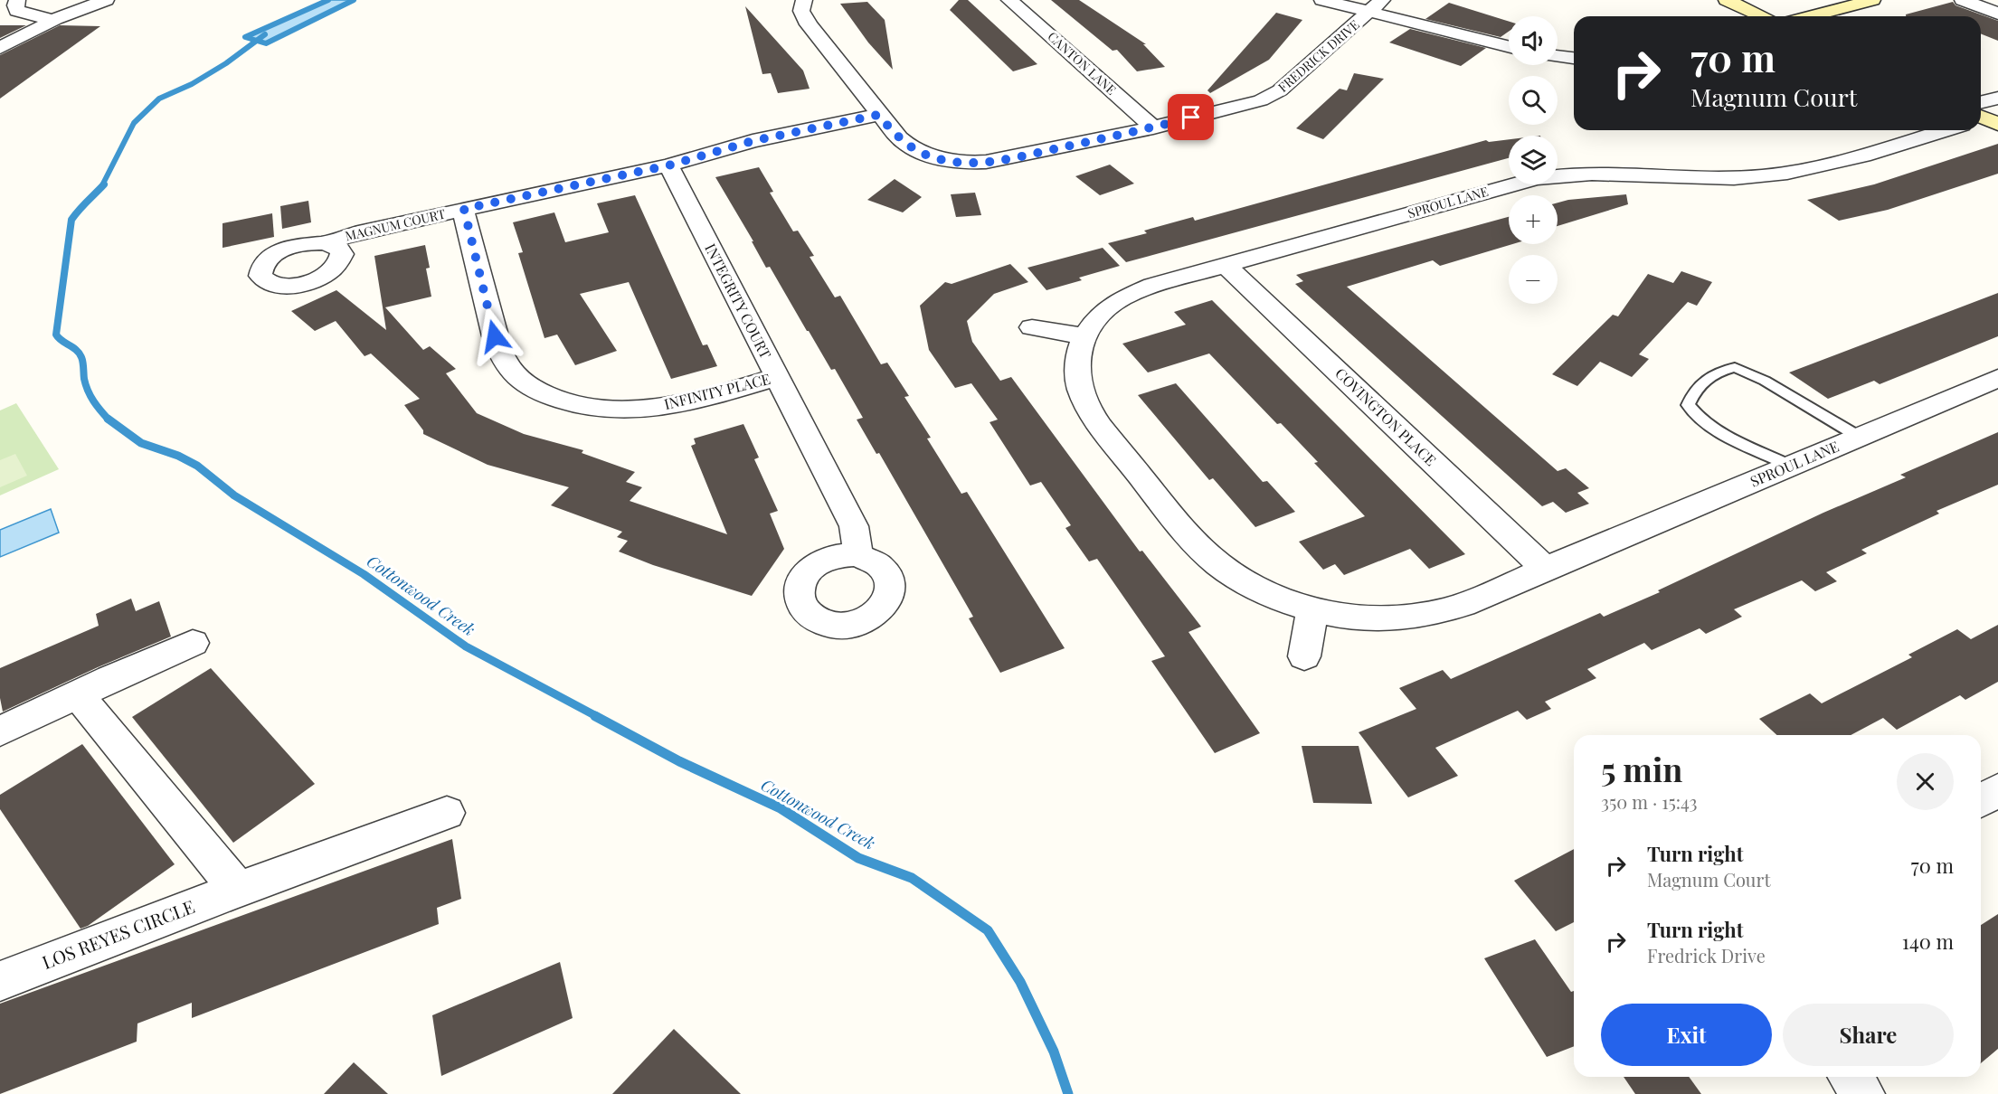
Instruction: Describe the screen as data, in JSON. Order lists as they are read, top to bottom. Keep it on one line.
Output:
{"streets":{"street":["FREDRICK DRIVE","CANTON LANE","SPROUL LANE","MAGNUM COURT","INTEGRITY COURT","INFINITY PLACE","COVINGTON PLACE","LOS REYES CIRCLE"]},"crossings":[["FREDRICK DRIVE","CANTON LANE"],["FREDRICK DRIVE","MAGNUM COURT"],["SPROUL LANE","COVINGTON PLACE"],["MAGNUM COURT","INTEGRITY COURT"],["MAGNUM COURT","INFINITY PLACE"],["INTEGRITY COURT","INFINITY PLACE"]],"water":["Cottonwood Creek"],"page":{"map_buttons":["+","−"],"turn":["70 m","Magnum Court"],"heading":["5 min","350 m · 15:43"],"list":[{"name":"Turn right","note":"Magnum Court","value":"70 m"},{"name":"Turn right","note":"Fredrick Drive","value":"140 m"}],"buttons":["Exit","Share"]}}
